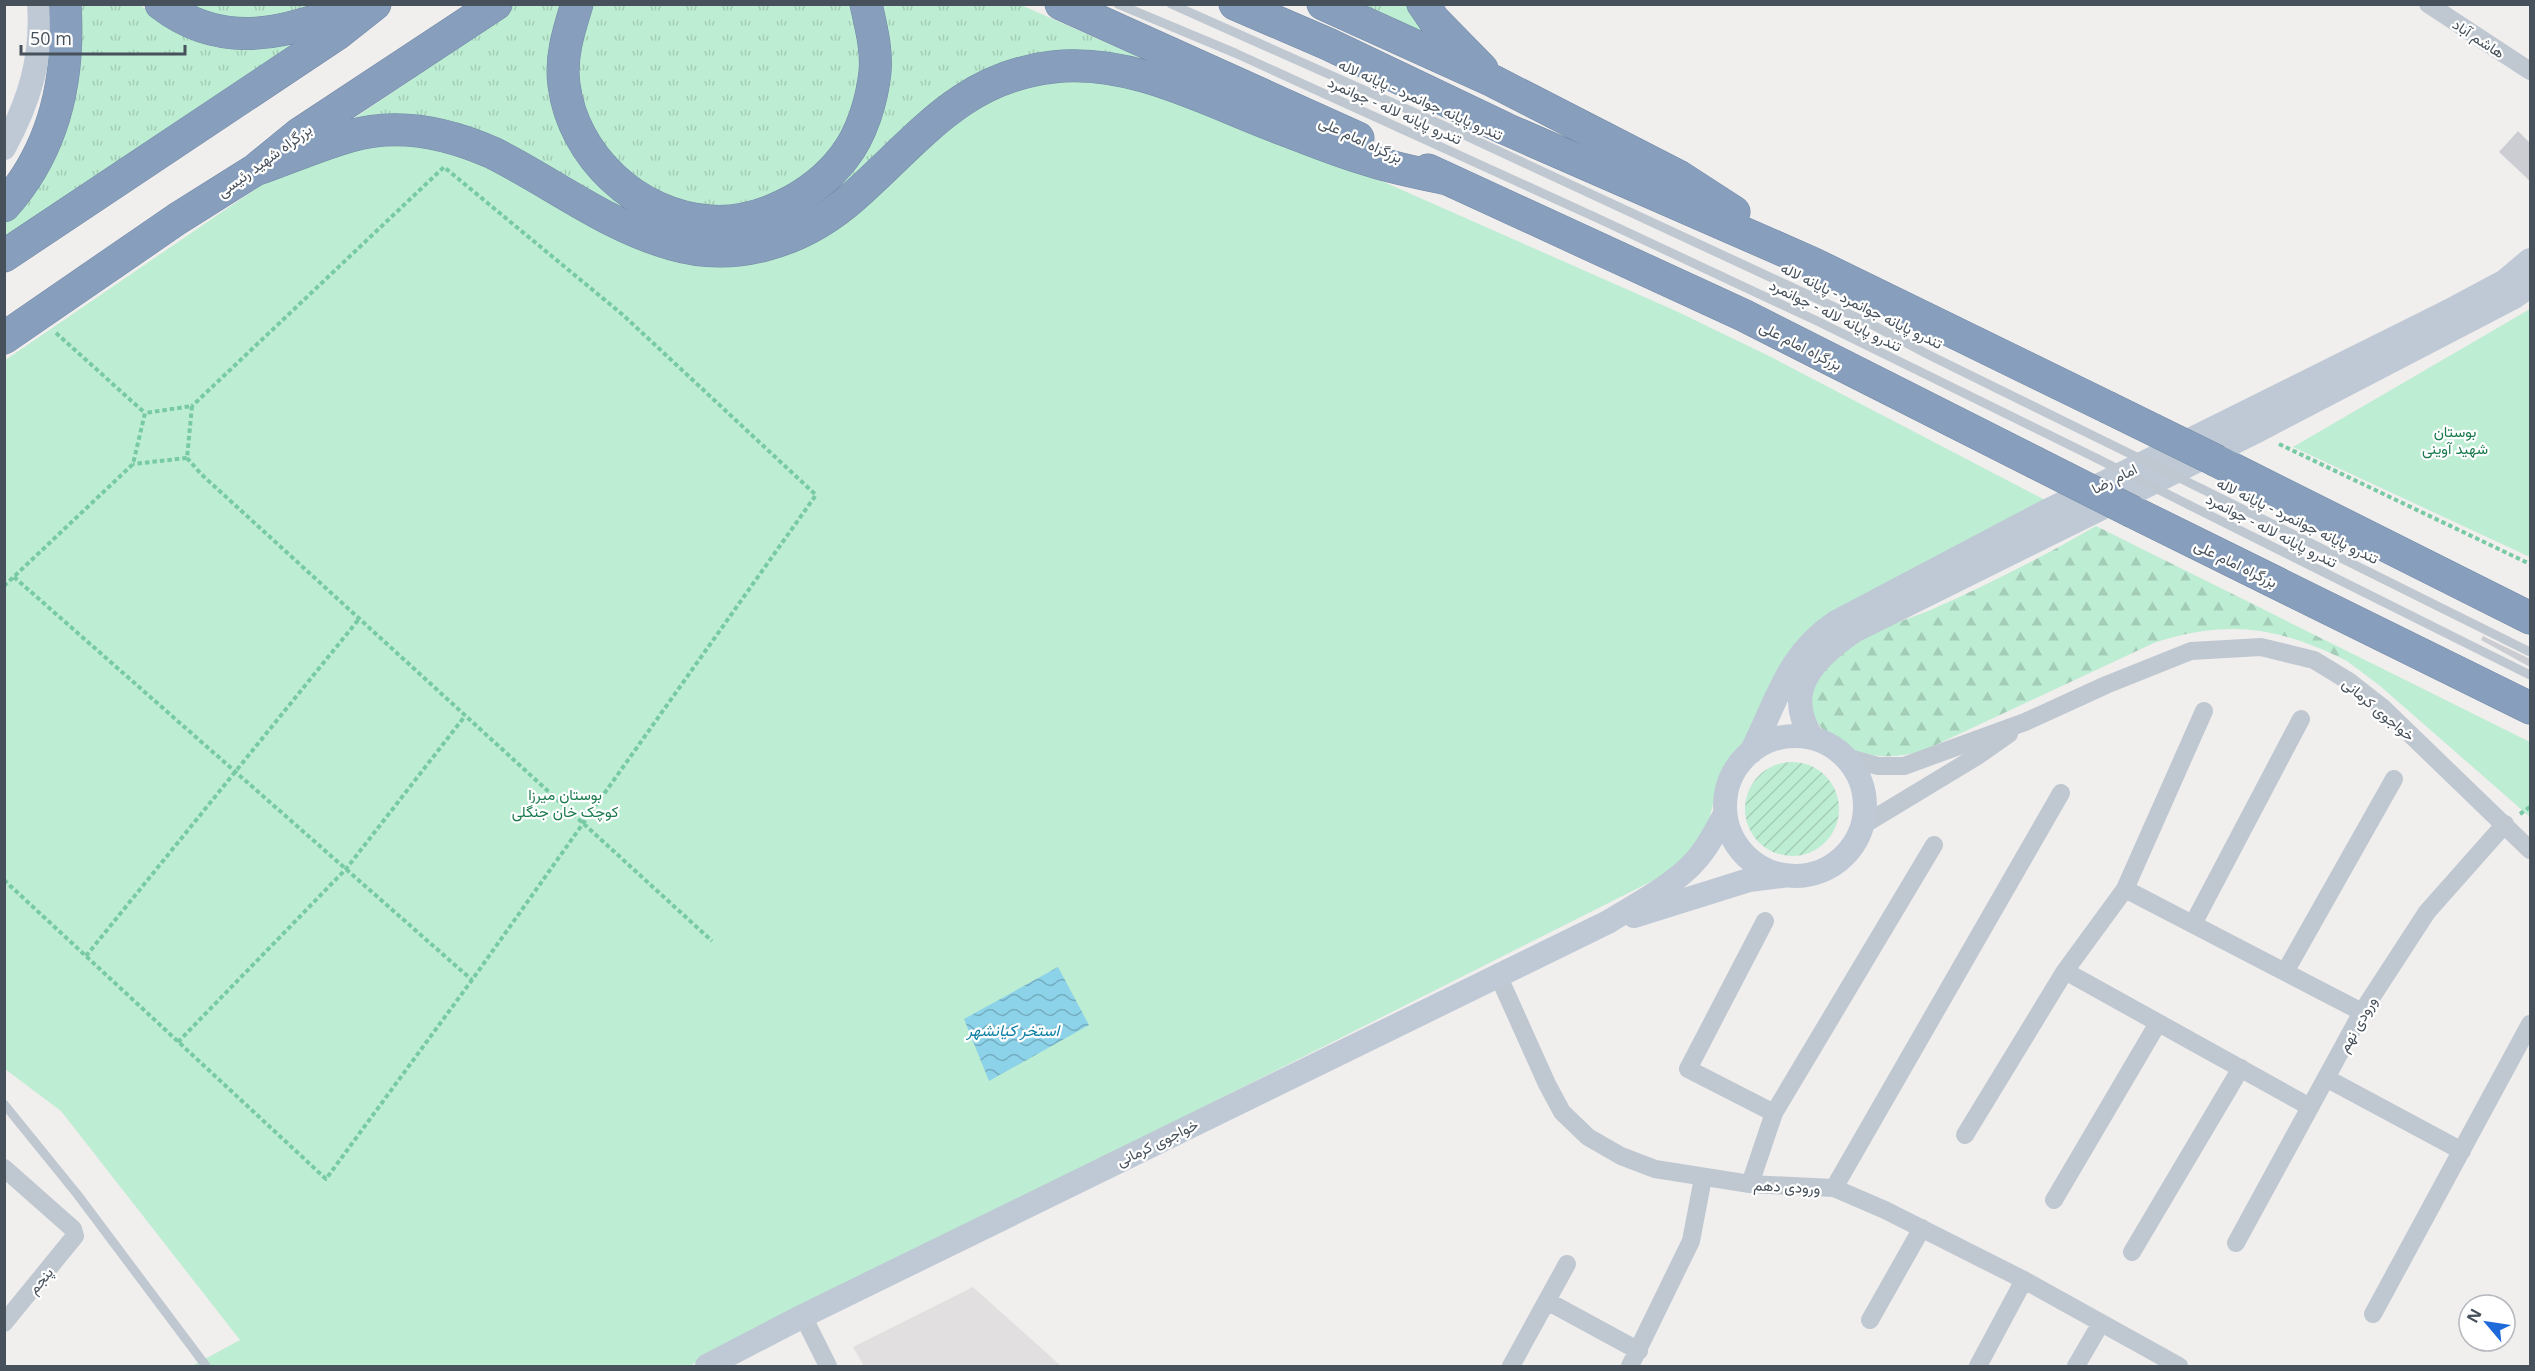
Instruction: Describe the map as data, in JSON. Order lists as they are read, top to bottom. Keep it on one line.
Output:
{"streets":{"highway":["بزرگراه امام علی","بزرگراه شهید رئیسی"],"main road":["امام رضا","خواجوی کرمانی"],"street":["هاشم آباد","ورودی نهم","ورودی دهم","پنجم"],"lane":["تندرو پایانه جوانمرد - پایانه لاله","تندرو پایانه لاله - جوانمرد"]},"crossings":[["خواجوی کرمانی","ورودی نهم"],["خواجوی کرمانی","ورودی دهم"]],"water":["استخر کیانشهر"],"parks":["بوستان شهید آوینی","بوستان میرزا کوچک خان جنگلی"],"scale_bar":"50 m","north":"top left"}
